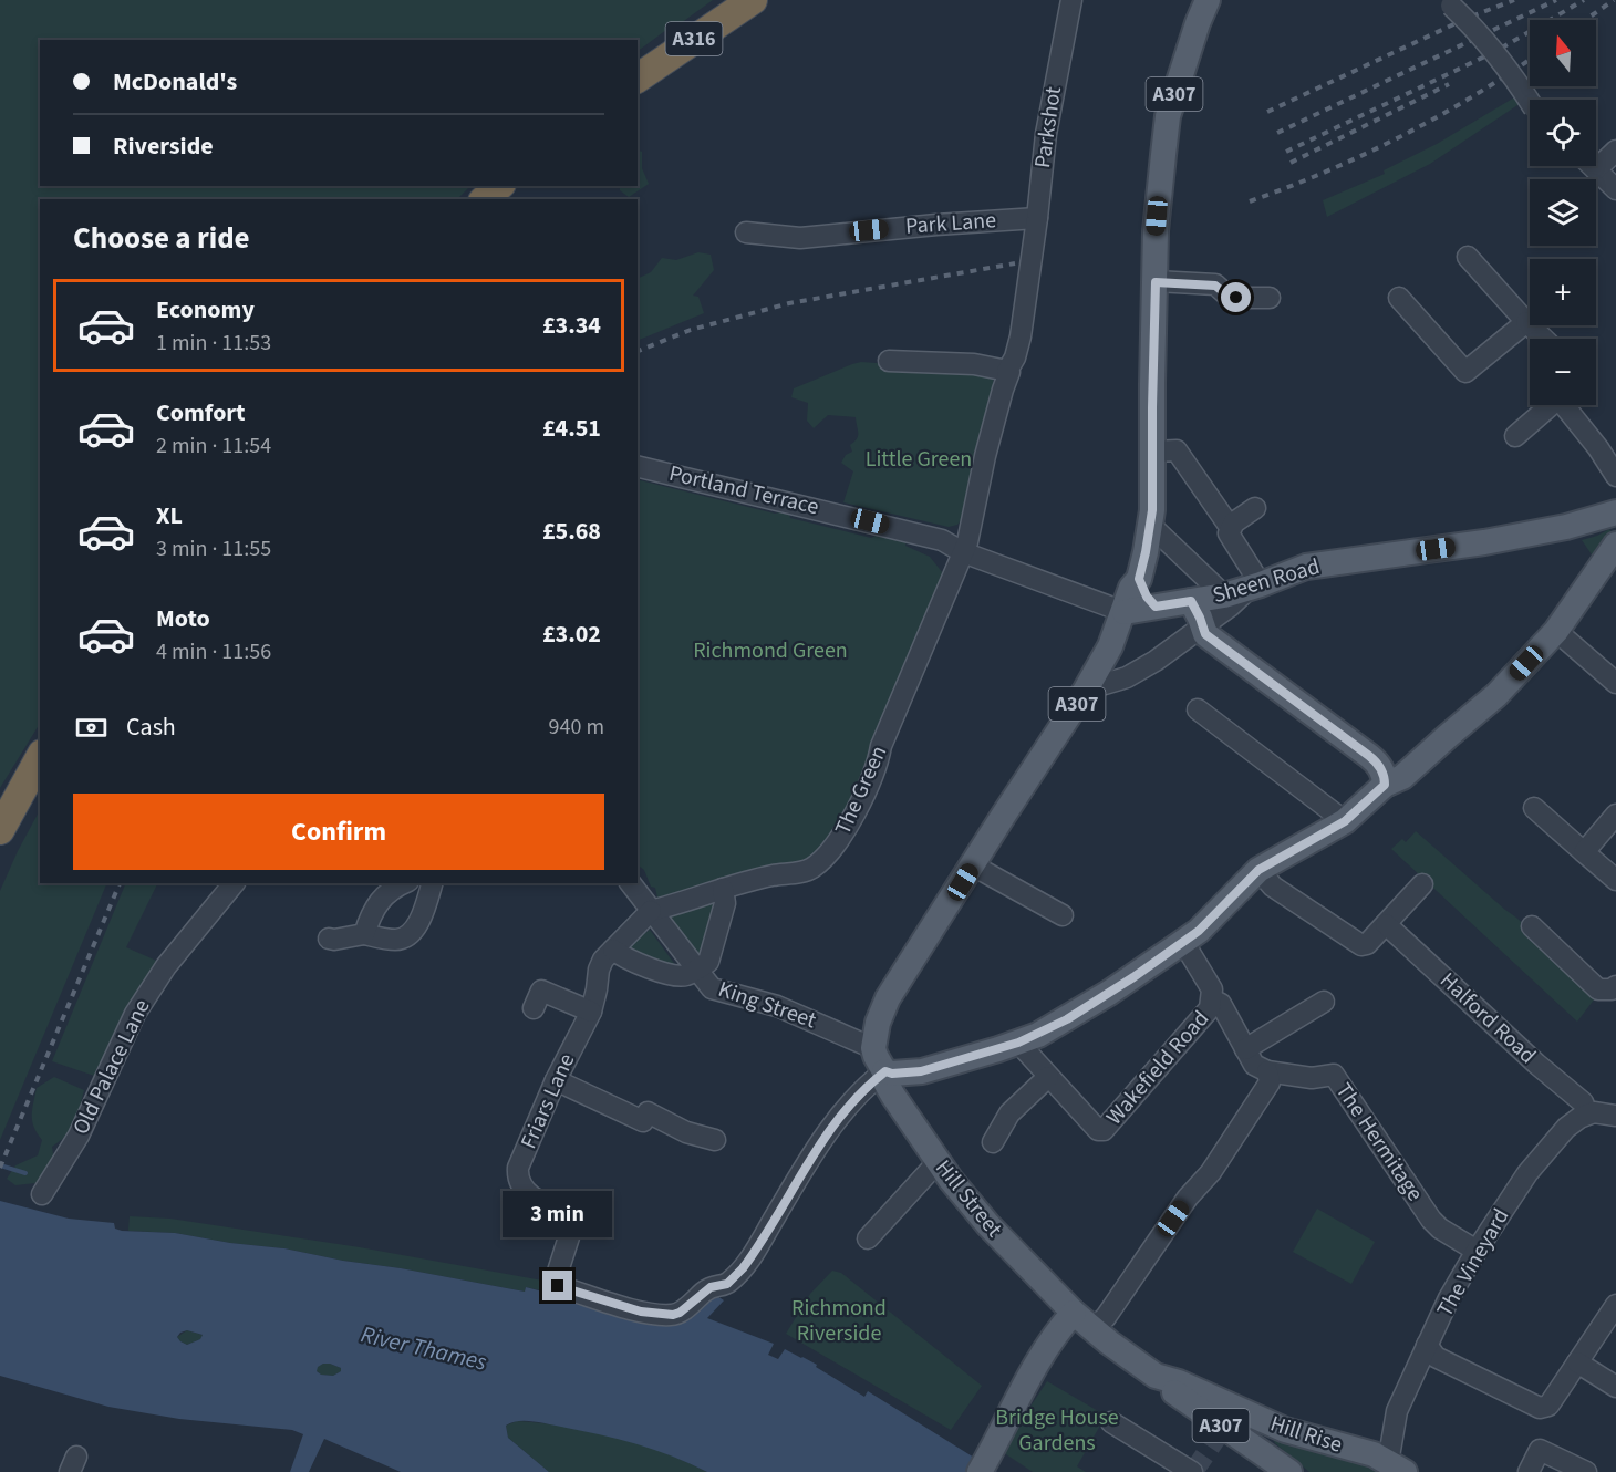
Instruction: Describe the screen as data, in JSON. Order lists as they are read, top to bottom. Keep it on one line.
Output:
{"streets":{"highway":["A316"],"main road":["A307","Sheen Road","Hill Street","Hill Rise"],"street":["Parkshot","Park Lane","Portland Terrace","The Green","King Street","Halford Road","Old Palace Lane","Wakefield Road","Friars Lane","The Hermitage","The Vineyard"]},"crossings":[["A307","Portland Terrace"],["A307","Sheen Road"],["A307","King Street"],["A307","Friars Lane"],["A307","Hill Street"],["A307","Hill Rise"],["Parkshot","Park Lane"],["Portland Terrace","Sheen Road"],["Portland Terrace","The Green"],["The Green","King Street"],["The Green","Friars Lane"],["King Street","Friars Lane"],["Halford Road","The Vineyard"],["Friars Lane","Hill Street"],["The Hermitage","The Vineyard"],["Hill Street","Hill Rise"],["The Vineyard","Hill Rise"]],"water":["River Thames"],"parks":["Little Green","Richmond Green","Richmond Riverside","Bridge House Gardens"],"north":"top","page":{"map_buttons":["+","−"],"banner":["McDonald's","Riverside"],"heading":"Choose a ride","list":[{"name":"Economy","note":"1 min · 11:53","value":"£3.34"},{"name":"Comfort","note":"2 min · 11:54","value":"£4.51"},{"name":"XL","note":"3 min · 11:55","value":"£5.68"},{"name":"Moto","note":"4 min · 11:56","value":"£3.02"}],"pay":["Cash","940 m"],"buttons":"Confirm","bubble":"3 min"}}
